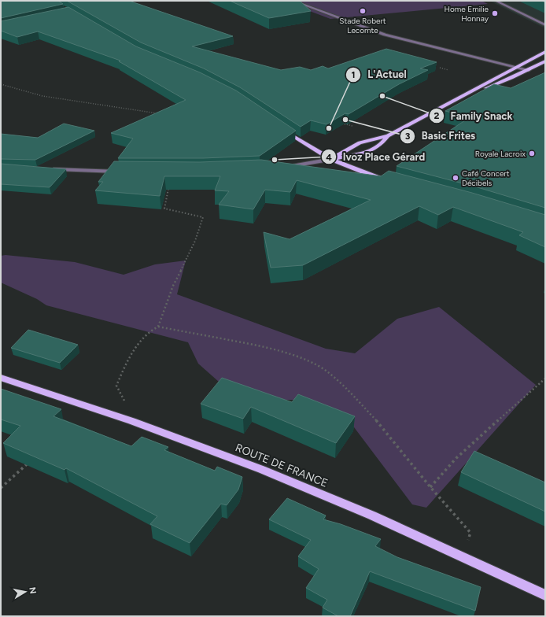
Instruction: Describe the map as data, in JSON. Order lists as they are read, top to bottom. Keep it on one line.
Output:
{"streets":{"main road":["ROUTE DE FRANCE"]},"places":["Stade Robert Lecomte","Home Emilie Honnay","Family Snack","Basic Frites","L'Actuel","Royale Lacroix","Ivoz Place Gérard","Café Concert Décibels"],"north":"right"}
